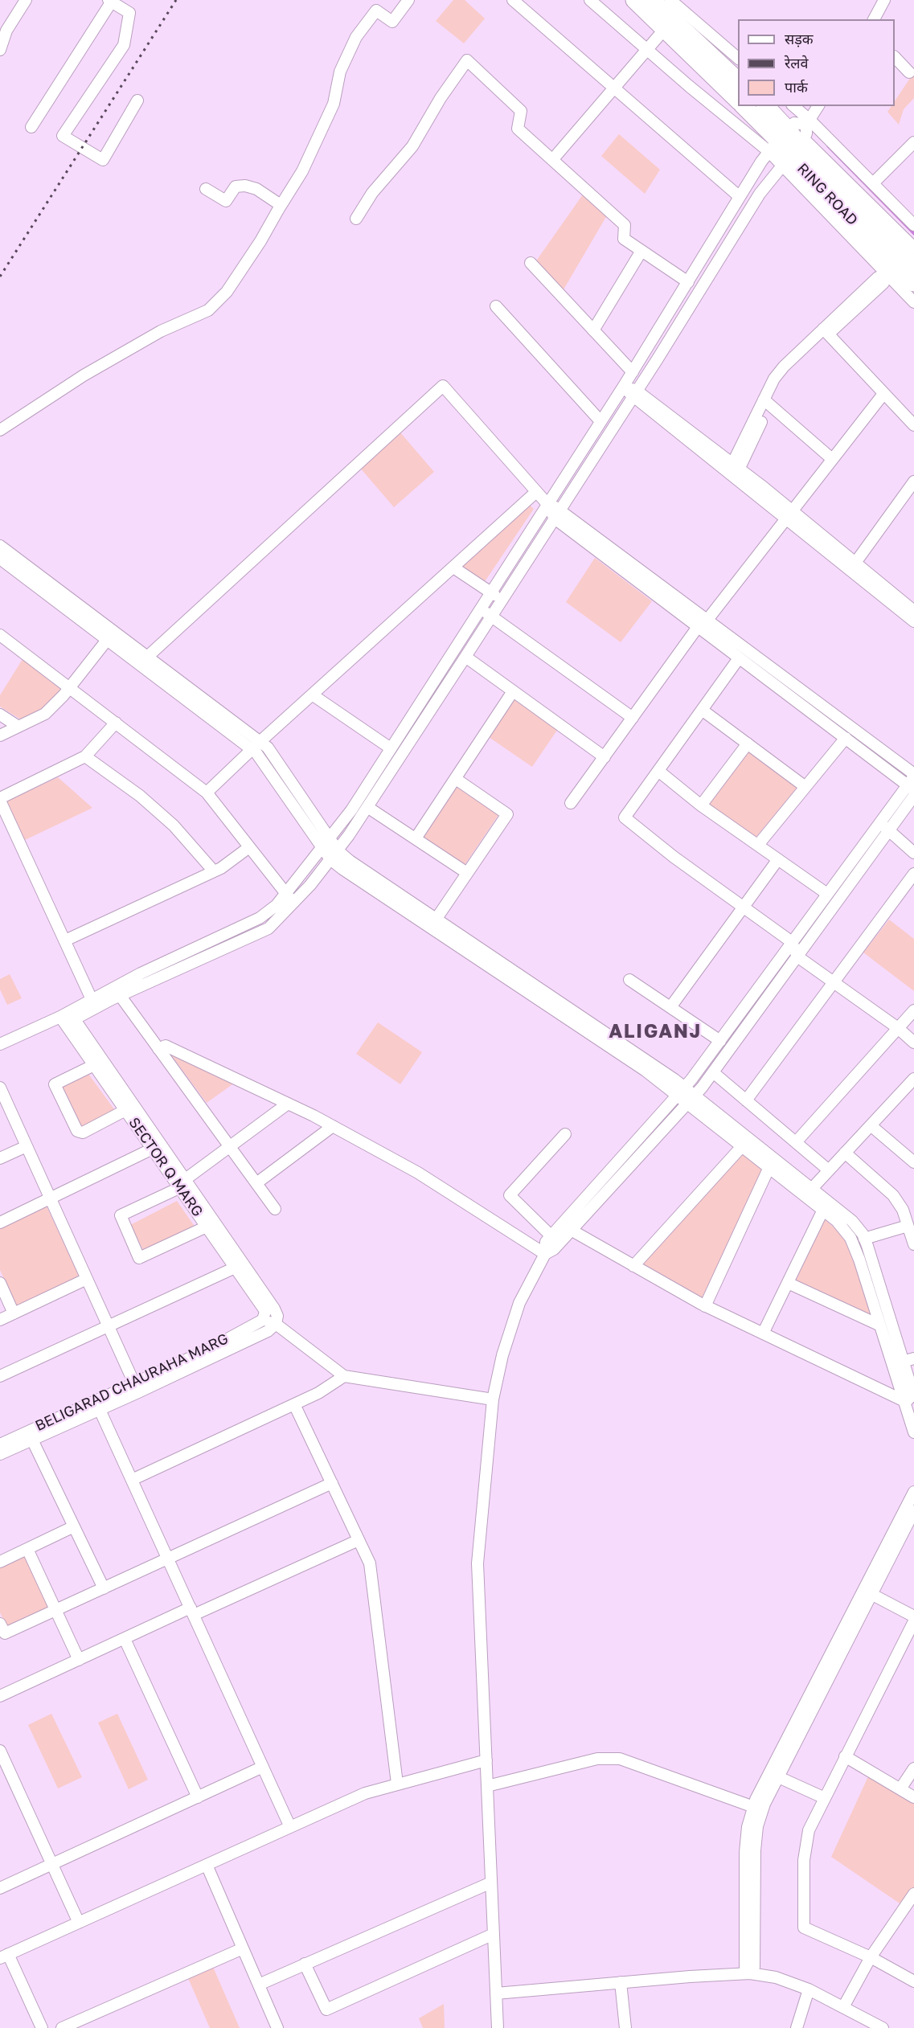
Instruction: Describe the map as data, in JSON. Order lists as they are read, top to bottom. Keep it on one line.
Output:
{"streets":{"highway":["RING ROAD"],"street":["SECTOR Q MARG","BELIGARAD CHAURAHA MARG"]},"crossings":[["SECTOR Q MARG","BELIGARAD CHAURAHA MARG"]],"districts":["ALIGANJ"],"legend":["सड़क","रेलवे","पार्क"]}
